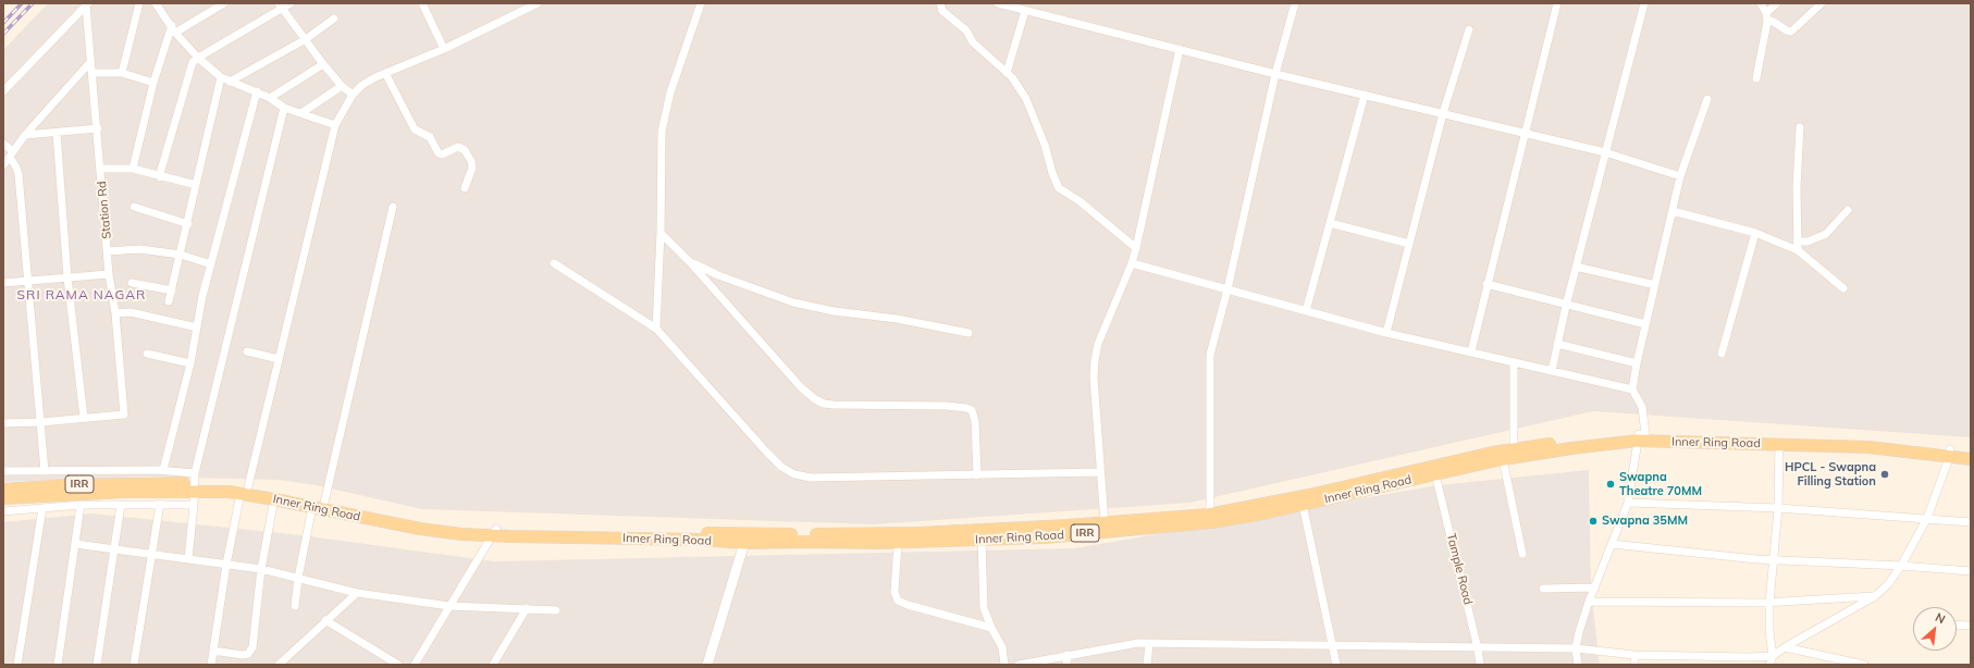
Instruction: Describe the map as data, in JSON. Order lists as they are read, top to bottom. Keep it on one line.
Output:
{"streets":{"main road":["Inner Ring Road","IRR"],"street":["Station Rd","Tample Road"]},"crossings":[["Inner Ring Road","IRR"],["Inner Ring Road","Tample Road"]],"districts":["SRI RAMA NAGAR"],"places":["HPCL - Swapna Filling Station","Swapna Theatre 70MM","Swapna 35MM"],"north":"top right"}
